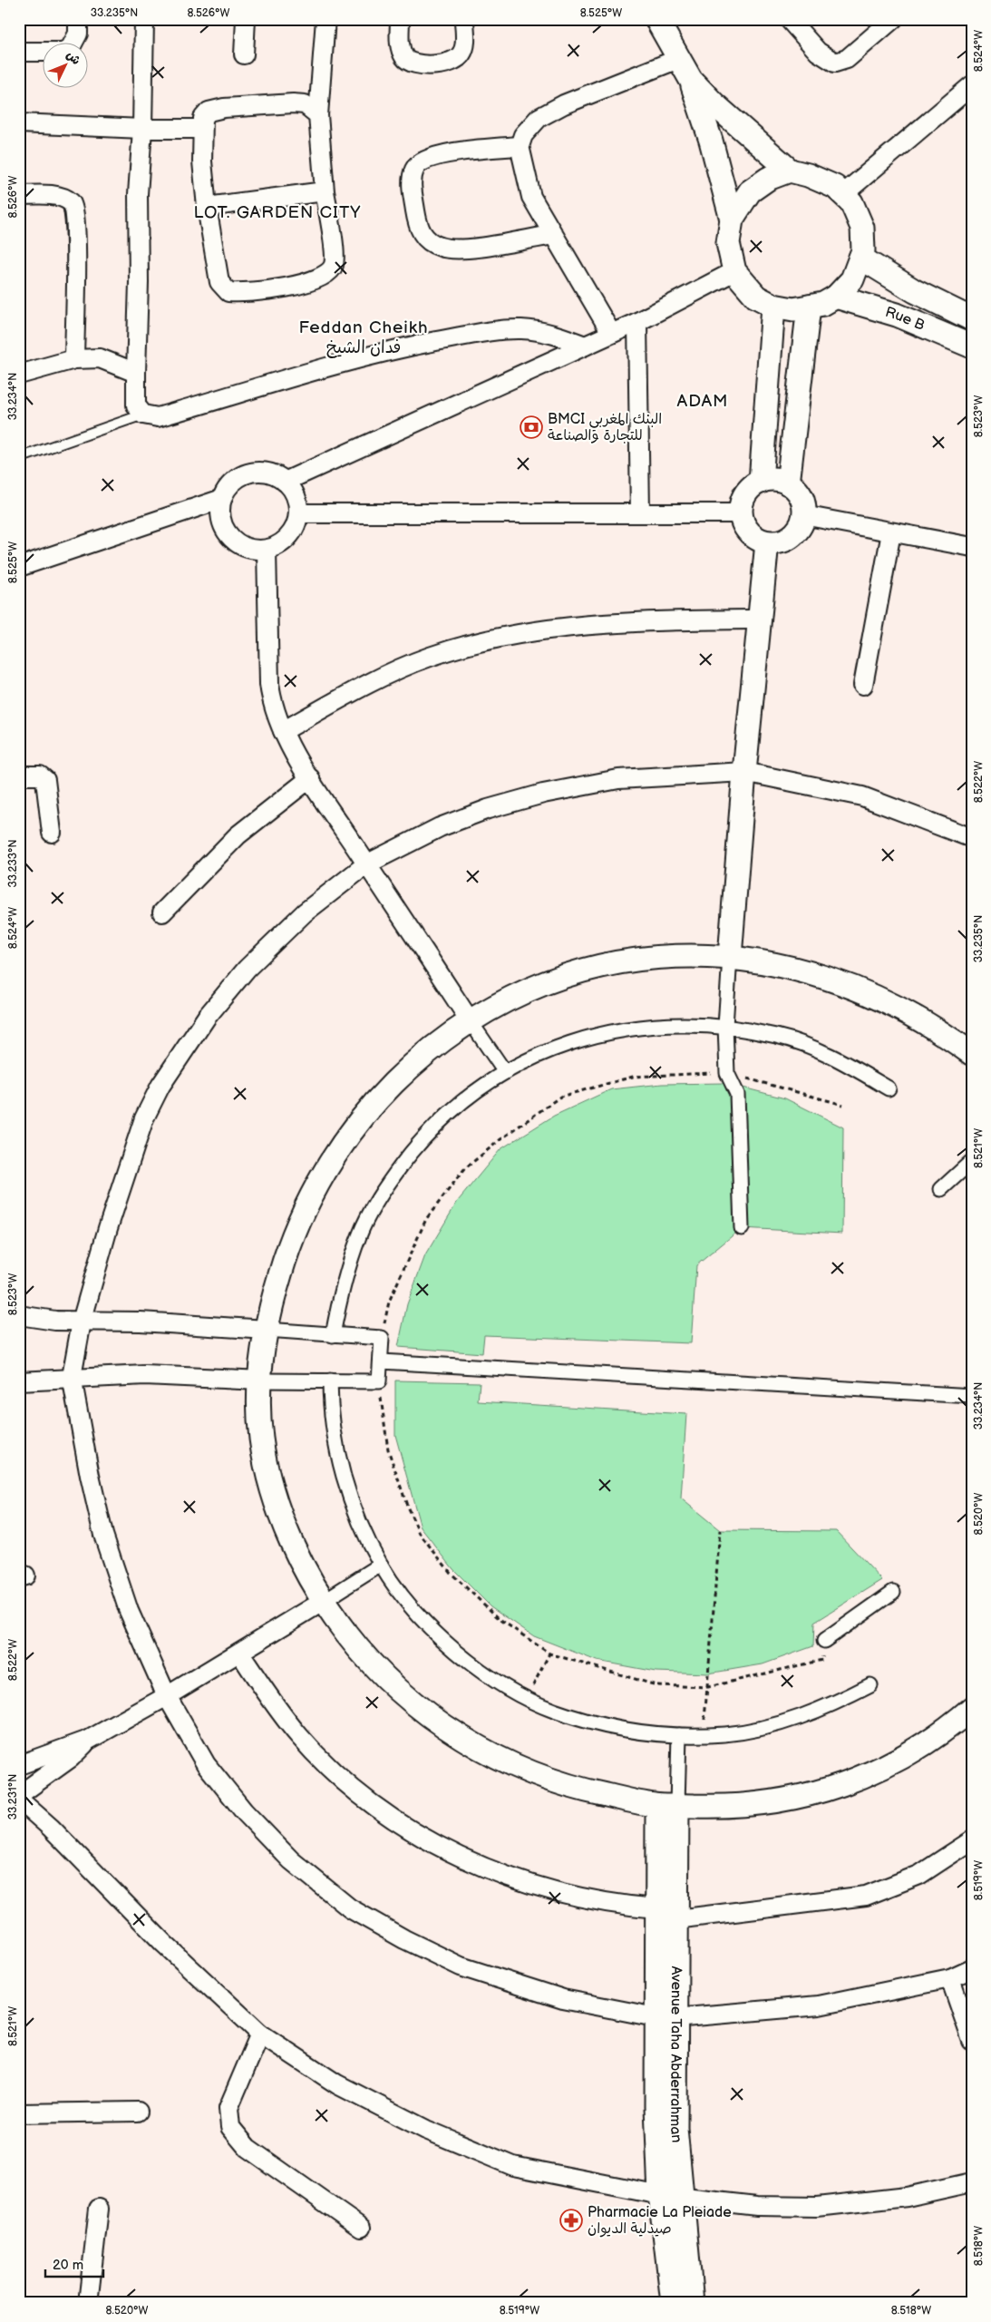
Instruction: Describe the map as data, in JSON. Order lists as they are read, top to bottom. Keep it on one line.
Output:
{"streets":{"street":["Rue B","Avenue Taha Abderrahman"]},"districts":["LOT. GARDEN CITY","Feddan Cheikh فدان الشيخ","ADAM"],"places":{"bank":["BMCI البنك المغربي للتجارة والصناعة"],"pharmacy":["Pharmacie La Pleiade صيدلية الديوان"]},"scale_bar":"20 m","north":"top right","coordinates":["33.235°N","8.526°W","8.525°W","8.524°W","33.234°N","8.523°W","8.522°W","33.233°N","8.521°W","8.520°W","33.231°N","8.519°W","8.518°W"]}
